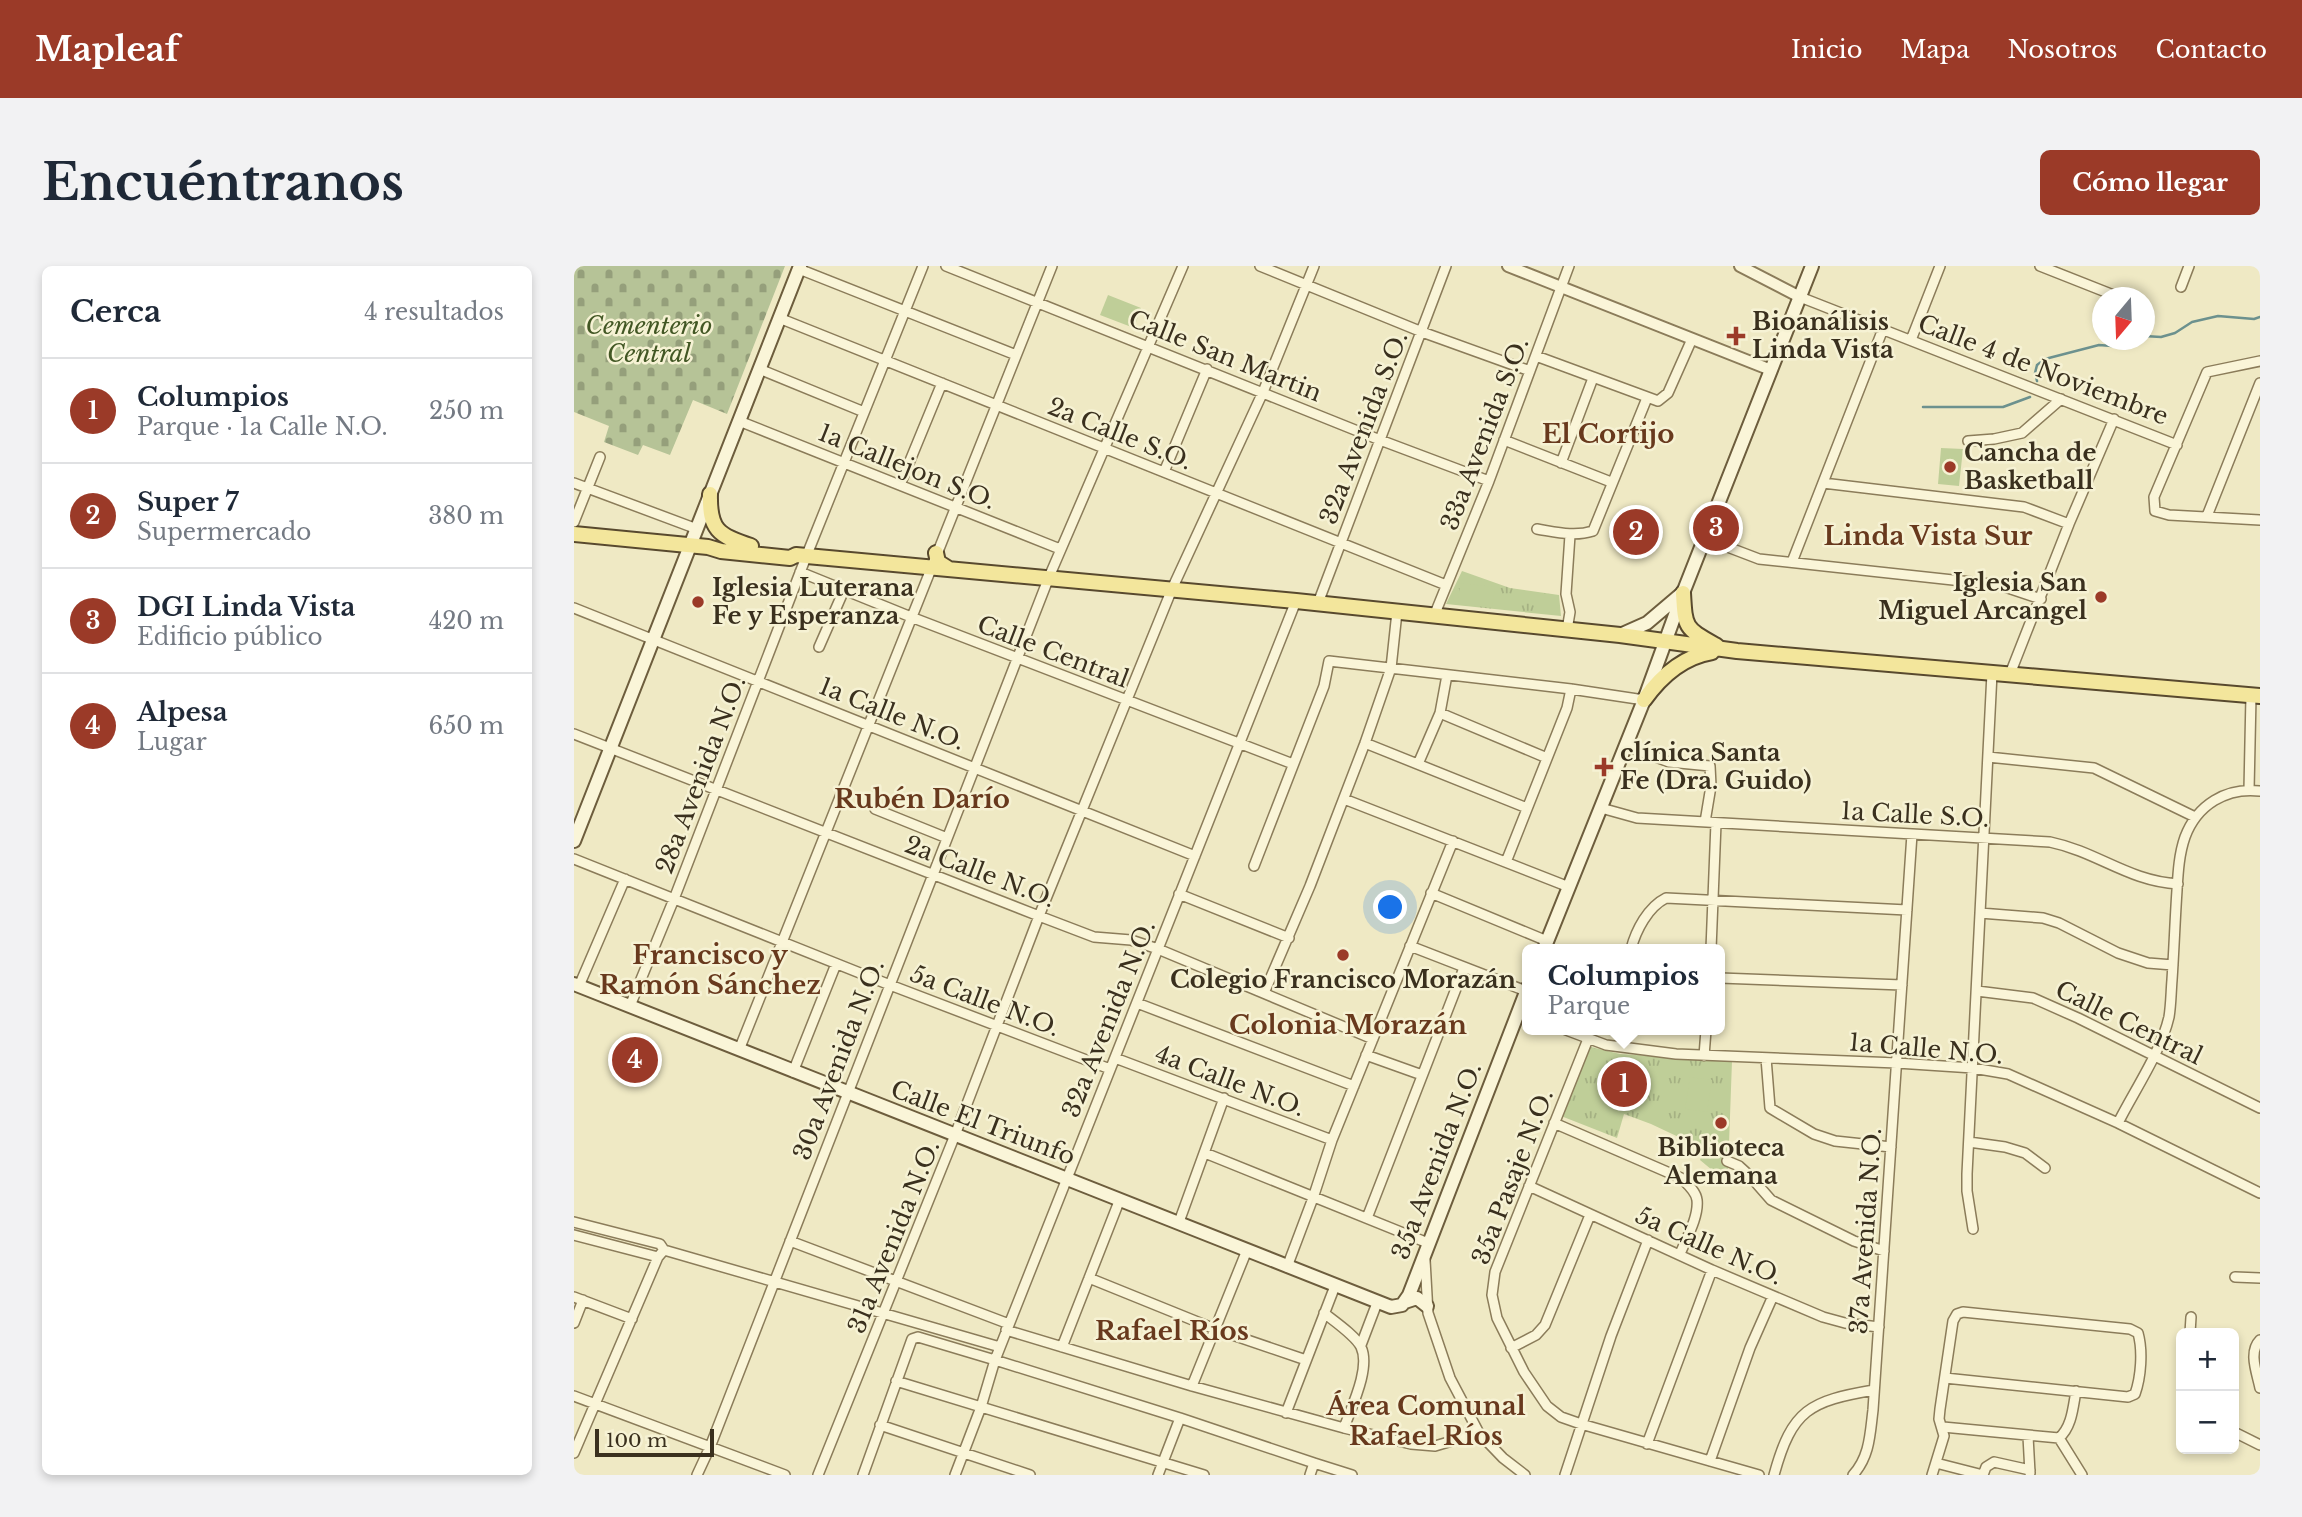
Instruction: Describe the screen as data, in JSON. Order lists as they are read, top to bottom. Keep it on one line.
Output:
{"streets":{"main road":["Calle El Triunfo","35a Avenida N.O."],"street":["Calle San Martin","Calle 4 de Noviembre","32a Avenida S.O.","2a Calle S.O.","33a Avenida S.O.","1a Callejon S.O.","Calle Central","1a Calle N.O.","28a Avenida N.O.","1a Calle S.O.","2a Calle N.O.","5a Calle N.O.","32a Avenida N.O.","30a Avenida N.O.","4a Calle N.O.","35a Pasaje N.O.","37a Avenida N.O.","31a Avenida N.O."]},"crossings":[["Calle San Martin","32a Avenida S.O."],["Calle San Martin","33a Avenida S.O."],["Calle San Martin","30a Avenida N.O."],["Calle San Martin","31a Avenida N.O."],["32a Avenida S.O.","2a Calle S.O."],["2a Calle S.O.","33a Avenida S.O."],["2a Calle S.O.","28a Avenida N.O."],["2a Calle S.O.","30a Avenida N.O."],["2a Calle S.O.","31a Avenida N.O."],["1a Callejon S.O.","28a Avenida N.O."],["1a Callejon S.O.","30a Avenida N.O."],["Calle Central","28a Avenida N.O."],["Calle Central","32a Avenida N.O."],["Calle Central","30a Avenida N.O."],["Calle Central","31a Avenida N.O."],["1a Calle N.O.","28a Avenida N.O."],["1a Calle N.O.","32a Avenida N.O."],["1a Calle N.O.","30a Avenida N.O."],["1a Calle N.O.","35a Pasaje N.O."],["1a Calle N.O.","37a Avenida N.O."],["1a Calle N.O.","31a Avenida N.O."],["28a Avenida N.O.","2a Calle N.O."],["28a Avenida N.O.","5a Calle N.O."],["28a Avenida N.O.","Calle El Triunfo"],["1a Calle S.O.","37a Avenida N.O."],["2a Calle N.O.","32a Avenida N.O."],["2a Calle N.O.","30a Avenida N.O."],["2a Calle N.O.","31a Avenida N.O."],["5a Calle N.O.","32a Avenida N.O."],["5a Calle N.O.","30a Avenida N.O."],["5a Calle N.O.","35a Pasaje N.O."],["5a Calle N.O.","37a Avenida N.O."],["5a Calle N.O.","31a Avenida N.O."],["32a Avenida N.O.","4a Calle N.O."],["32a Avenida N.O.","Calle El Triunfo"],["30a Avenida N.O.","Calle El Triunfo"],["Calle El Triunfo","35a Avenida N.O."],["Calle El Triunfo","31a Avenida N.O."]],"districts":["El Cortijo","Linda Vista Sur","Rubén Darío","Francisco y Ramón Sánchez","Colonia Morazán","Rafael Ríos","Área Comunal Rafael Ríos"],"parks":["Cementerio Central"],"places":{"health":["Bioanálisis Linda Vista","clínica Santa Fe (Dra. Guido)"],"other":["Cancha de Basketball","Iglesia San Miguel Arcangel","Iglesia Luterana Fe y Esperanza","Colegio Francisco Morazán","Biblioteca Alemana"]},"scale_bar":"100 m","north":"bottom","page":{"header":"Mapleaf","nav":["Inicio","Mapa","Nosotros","Contacto"],"buttons":"Cómo llegar","title":"Encuéntranos","heading":["Cerca","4 resultados"],"list":[{"mark":"1","name":"Columpios","note":"Parque · 1a Calle N.O.","value":"250 m"},{"mark":"2","name":"Super 7","note":"Supermercado","value":"380 m"},{"mark":"3","name":"DGI Linda Vista","note":"Edificio público","value":"420 m"},{"mark":"4","name":"Alpesa","note":"Lugar","value":"650 m"}],"pins":["3","2","4","1"],"popup":["Columpios","Parque"],"map_buttons":["+","−"],"scale":"100 m"}}
